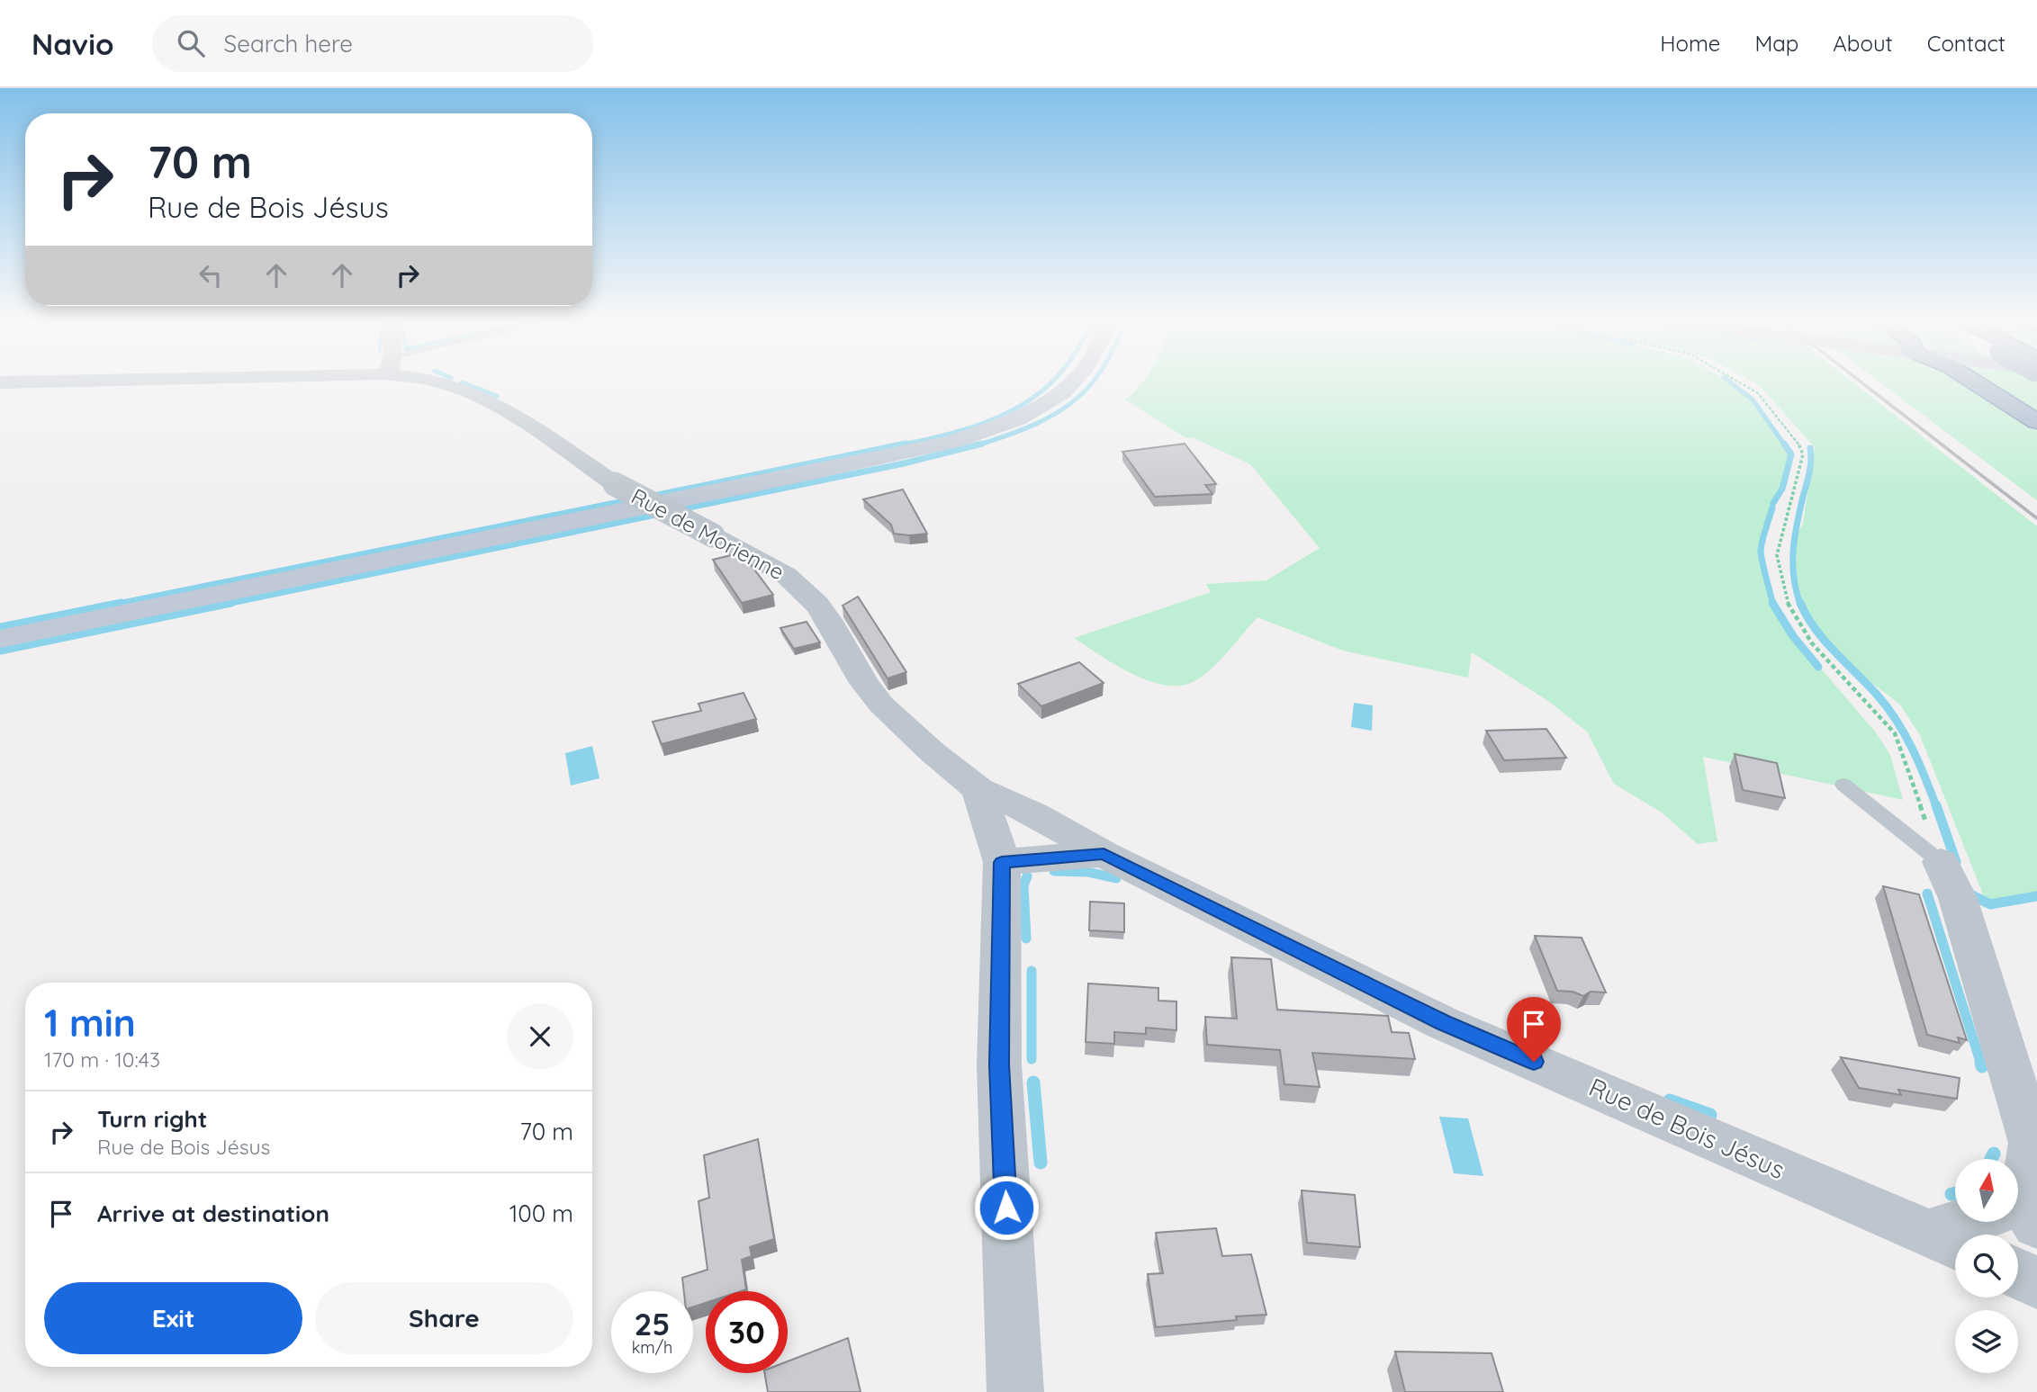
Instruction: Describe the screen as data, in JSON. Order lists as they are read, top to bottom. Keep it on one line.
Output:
{"streets":{"street":["Rue de Morienne","Rue de Bois Jésus"]},"crossings":[["Rue de Morienne","Rue de Bois Jésus"]],"north":"top","page":{"header":"Navio","search":"Search here","nav":["Home","Map","About","Contact"],"turn":["70 m","Rue de Bois Jésus"],"heading":["1 min","170 m · 10:43"],"list":[{"name":"Turn right","note":"Rue de Bois Jésus","value":"70 m"},{"name":"Arrive at destination","value":"100 m"}],"buttons":["Exit","Share"],"speed":"25 km/h","limit":"30"}}
